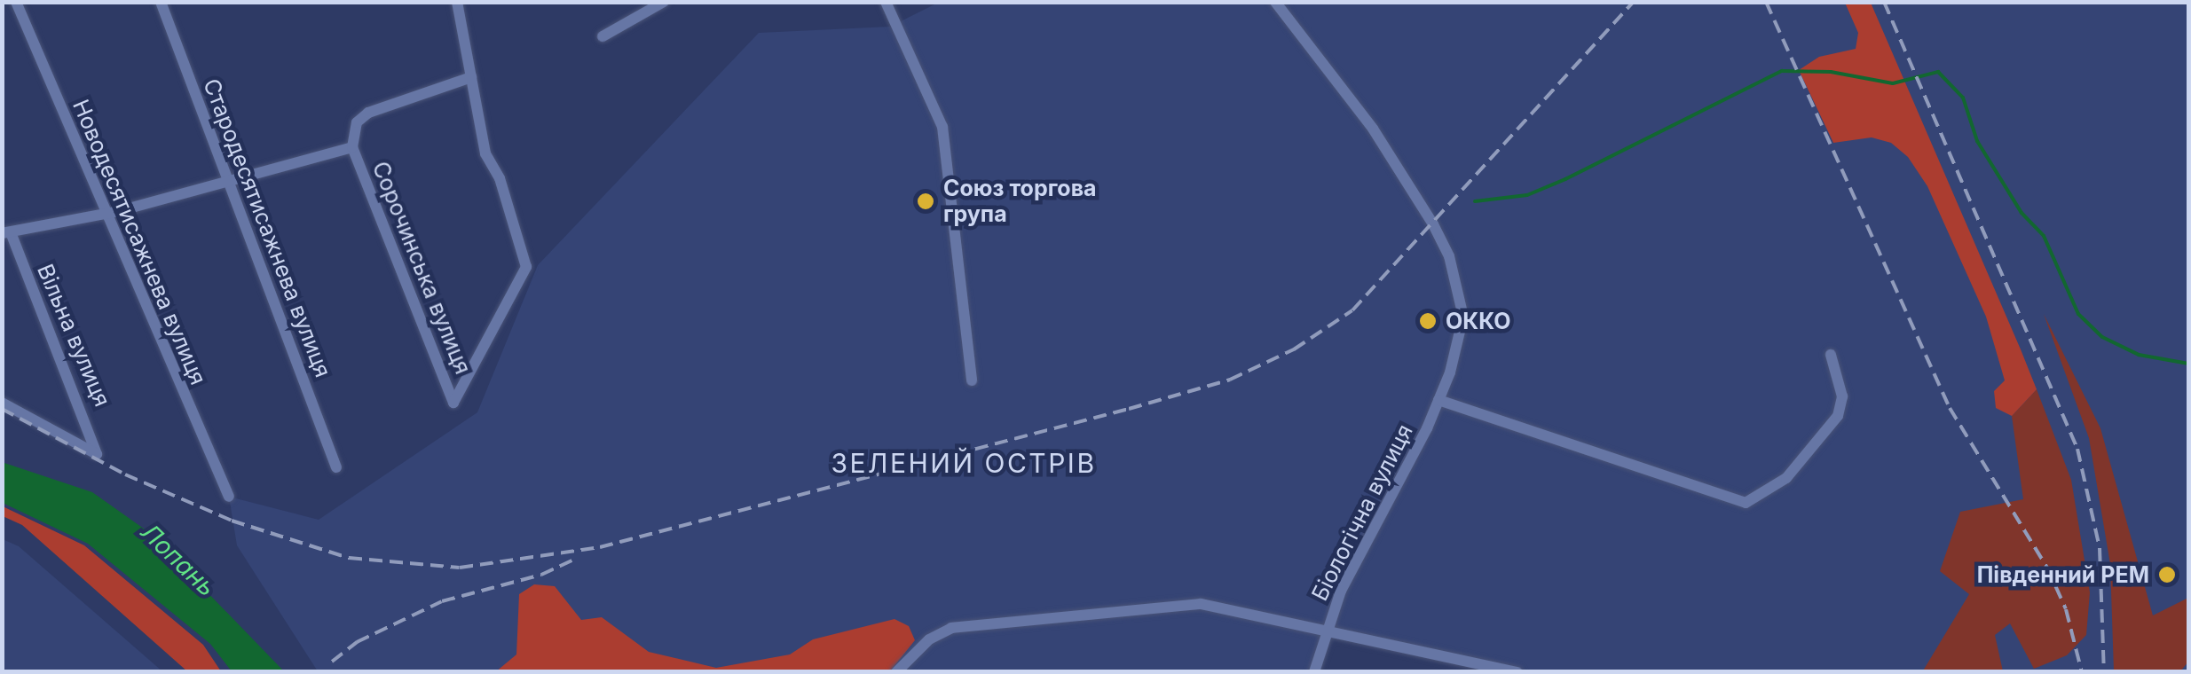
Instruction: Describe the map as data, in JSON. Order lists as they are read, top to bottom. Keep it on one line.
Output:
{"streets":{"street":["Стародесятисажнева вулиця","Новодесятисажнева вулиця","Сорочинська вулиця","Вільна вулиця","Біологічна вулиця"]},"districts":["ЗЕЛЕНИЙ ОСТРІВ"],"water":["Лопань"],"places":["Союз торгова група","ОККО","Південний РЕМ"]}
